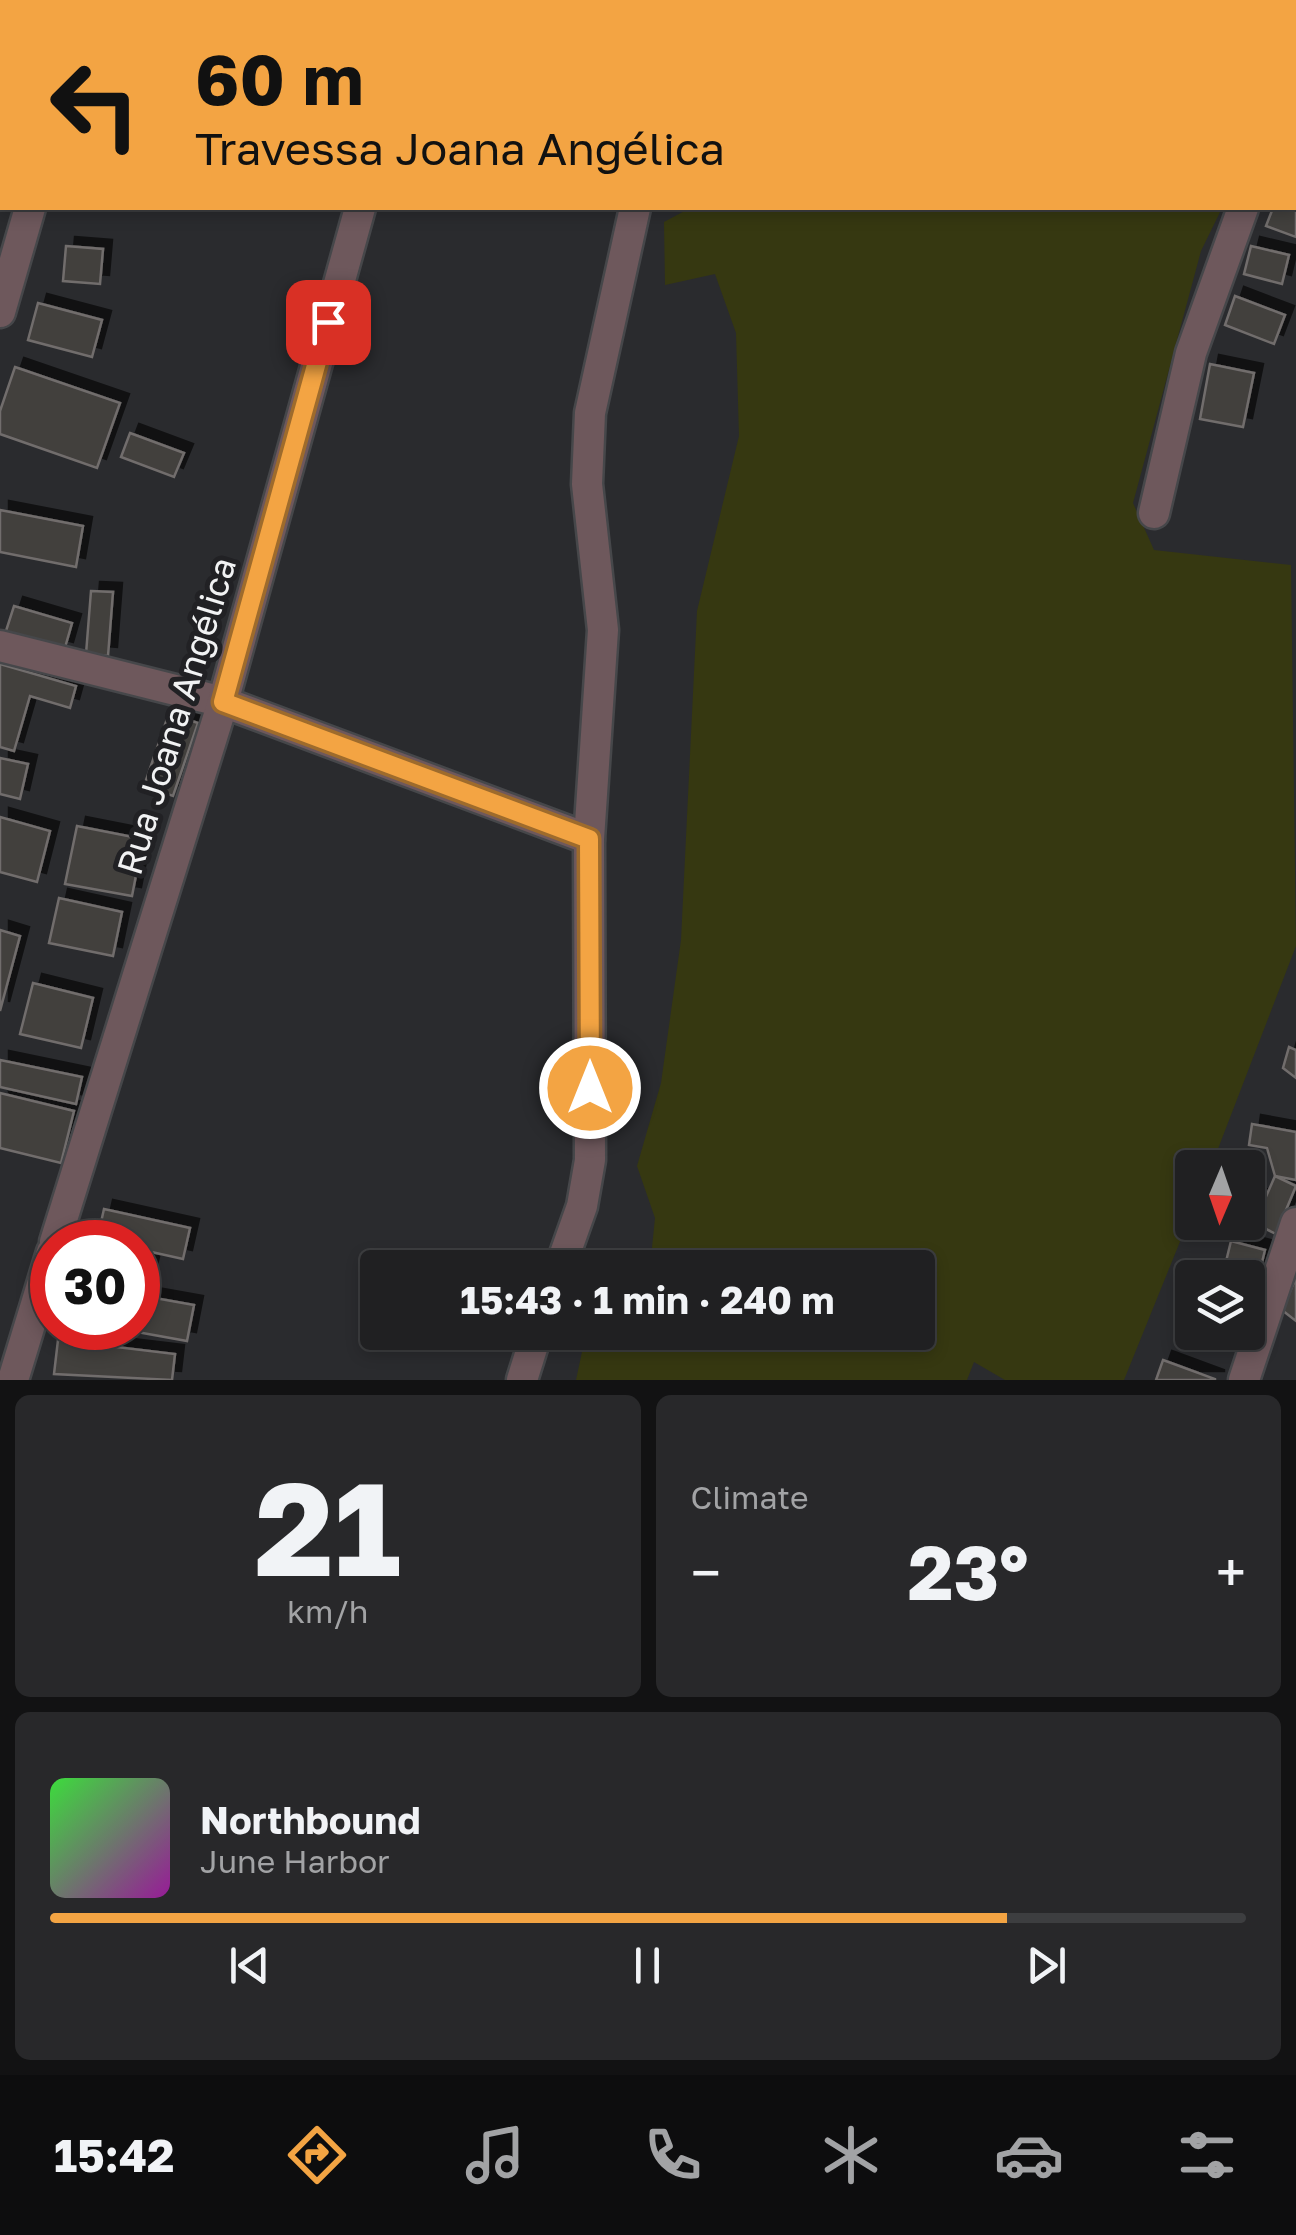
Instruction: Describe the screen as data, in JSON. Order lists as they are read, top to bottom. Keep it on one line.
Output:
{"streets":{"street":["Rua Joana Angélica"]},"north":"bottom","page":{"turn":["60 m","Travessa Joana Angélica"],"limit":"30","trip":"15:43 · 1 min · 240 m","tile":[["21","km/h"],"Climate"],"heat":["−","23°","+"],"song":["Northbound","June Harbor"],"tabs":"15:42"}}
